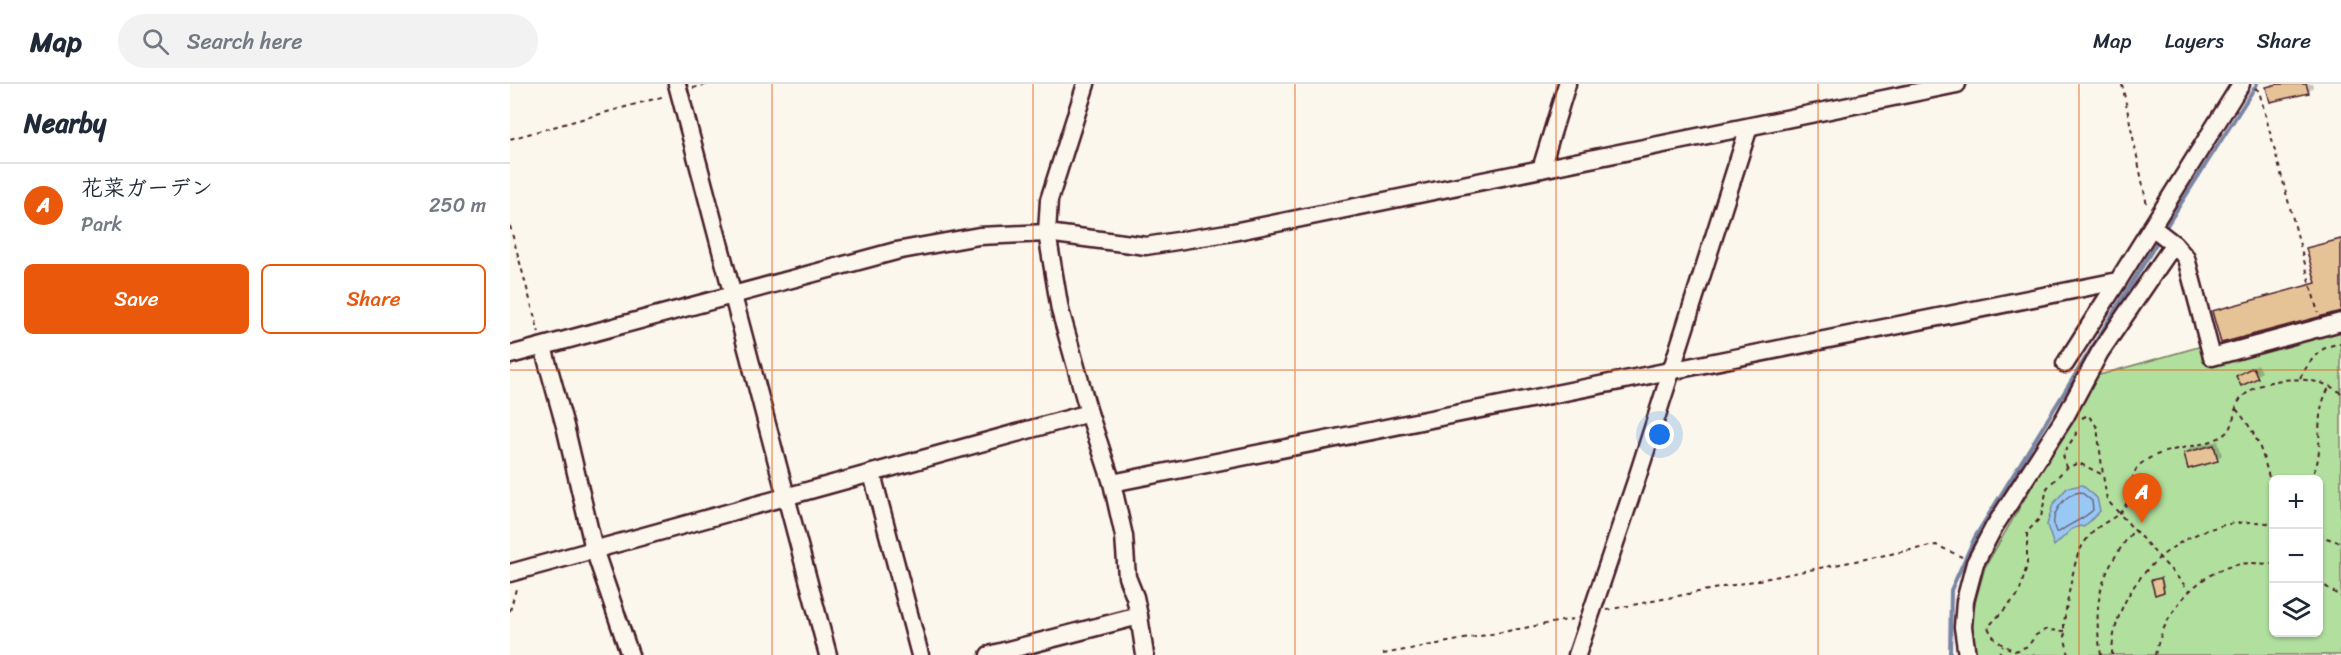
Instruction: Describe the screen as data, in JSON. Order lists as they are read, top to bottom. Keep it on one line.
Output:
{"page":{"header":"Map","search":"Search here","nav":["Map","Layers","Share"],"heading":"Nearby","list":[{"mark":"A","name":"花菜ガーデン","note":"Park","value":"250 m"}],"buttons":["Save","Share"],"pins":"A","map_buttons":["+","−"]}}
